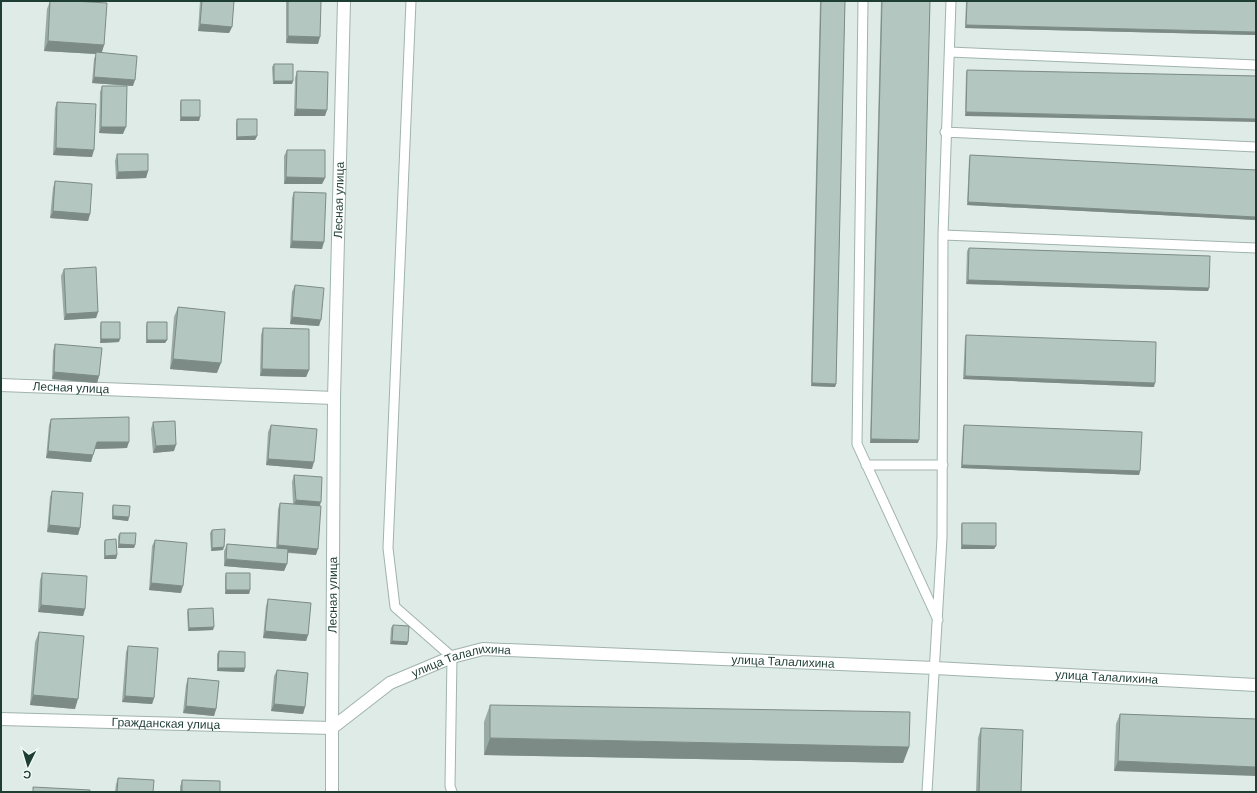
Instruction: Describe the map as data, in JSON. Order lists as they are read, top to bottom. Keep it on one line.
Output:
{"streets":{"street":["Лесная улица","улица Талалихина","Гражданская улица"]},"crossings":[["Лесная улица","улица Талалихина"],["Лесная улица","Гражданская улица"],["улица Талалихина","Гражданская улица"]],"north":"bottom"}
